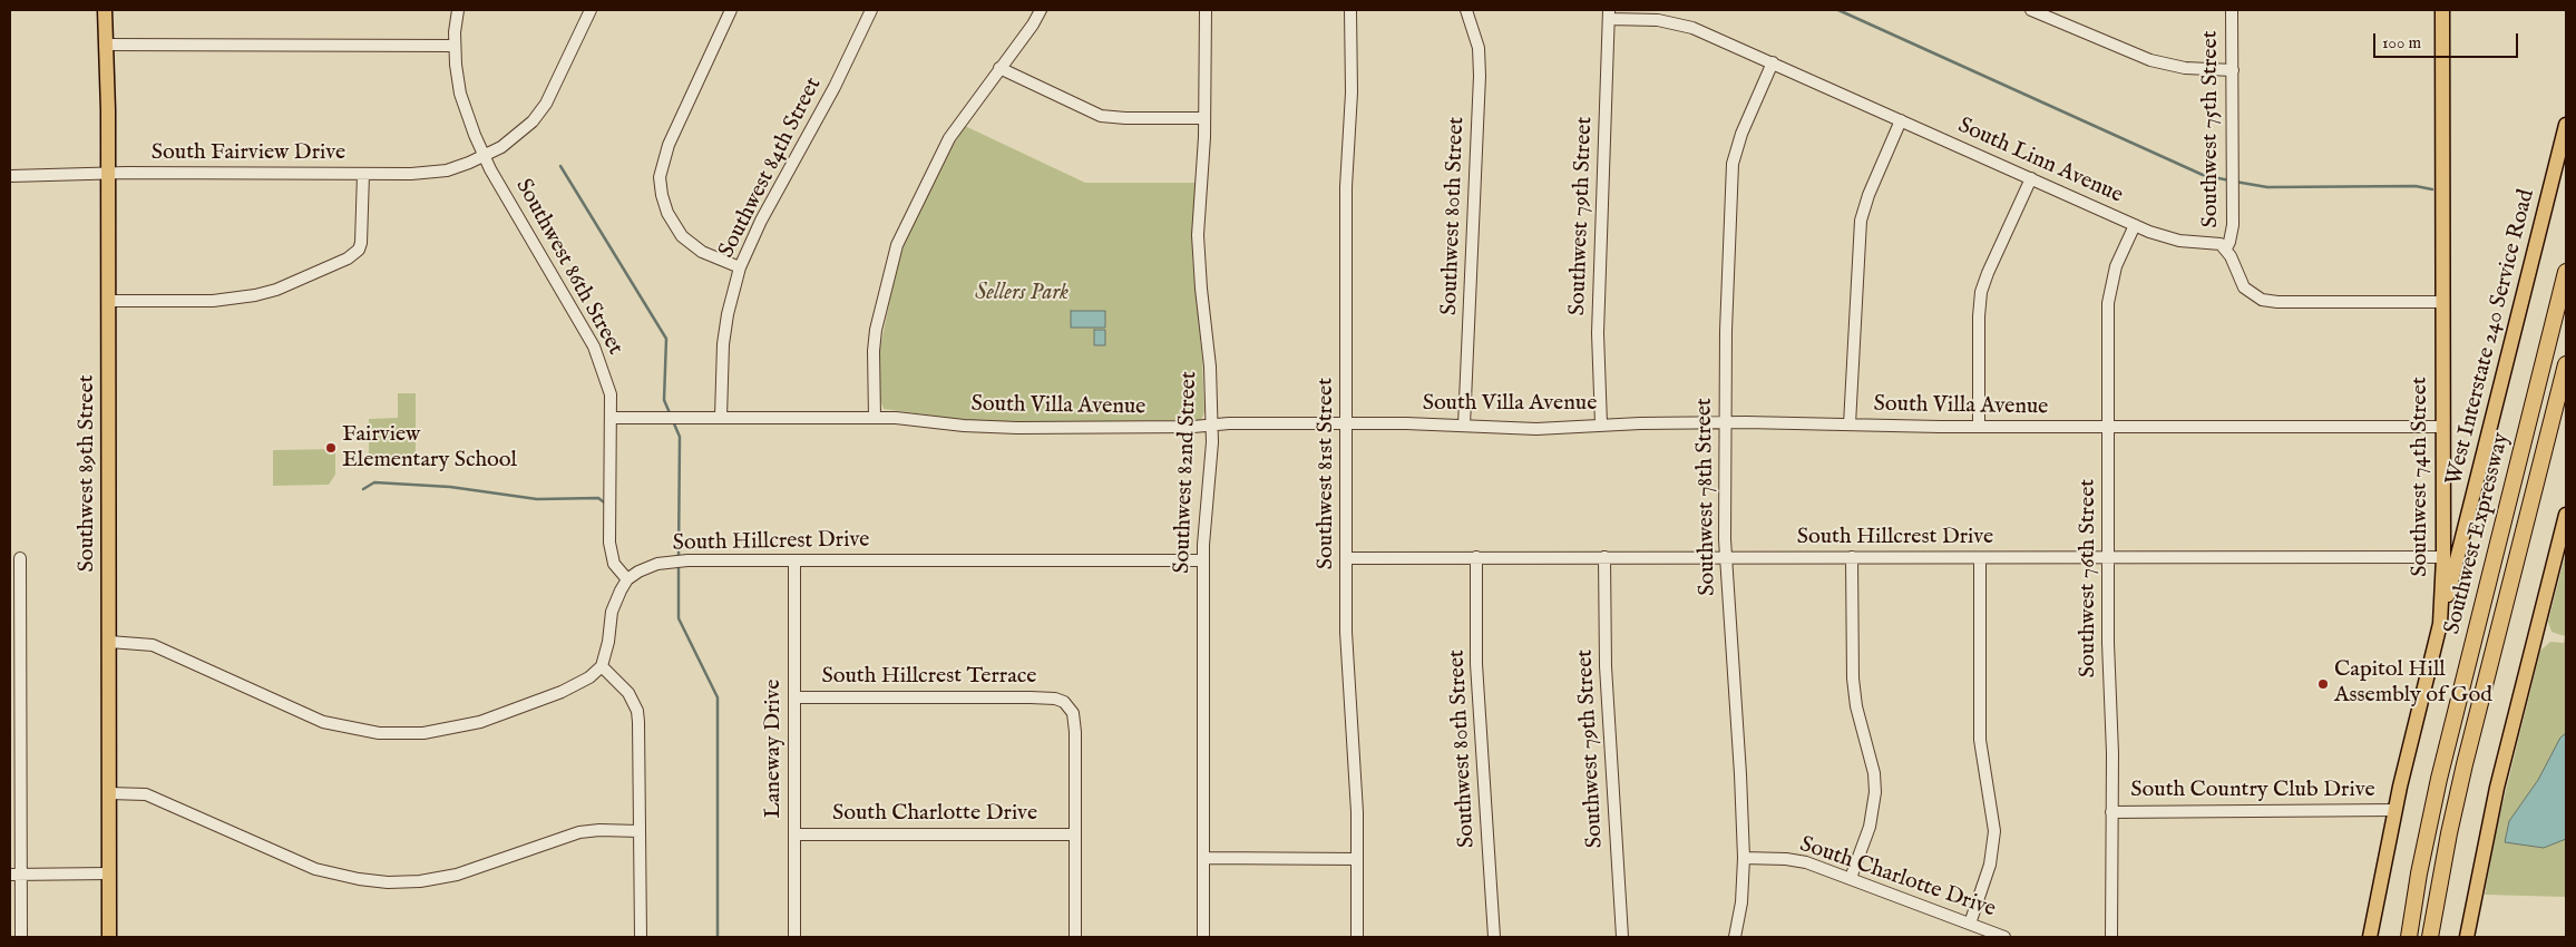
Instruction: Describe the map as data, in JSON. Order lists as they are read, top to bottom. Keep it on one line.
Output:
{"streets":{"highway":["Southwest Expressway"],"main road":["West Interstate 240 Service Road","Southwest 89th Street","Southwest 74th Street"],"street":["Southwest 75th Street","South Fairview Drive","South Linn Avenue","Southwest 84th Street","Southwest 80th Street","Southwest 79th Street","Southwest 86th Street","South Villa Avenue","Southwest 82nd Street","Southwest 81st Street","Southwest 78th Street","South Hillcrest Drive","Southwest 76th Street","South Hillcrest Terrace","Laneway Drive","South Country Club Drive","South Charlotte Drive"]},"crossings":[["Southwest 75th Street","South Linn Avenue"],["South Fairview Drive","Southwest 86th Street"],["South Fairview Drive","Southwest 89th Street"],["South Linn Avenue","Southwest 79th Street"],["South Linn Avenue","Southwest 78th Street"],["South Linn Avenue","Southwest 76th Street"],["Southwest 84th Street","South Villa Avenue"],["Southwest 80th Street","South Villa Avenue"],["Southwest 80th Street","South Hillcrest Drive"],["Southwest 79th Street","South Villa Avenue"],["Southwest 79th Street","South Hillcrest Drive"],["Southwest 86th Street","South Villa Avenue"],["Southwest 86th Street","South Hillcrest Drive"],["West Interstate 240 Service Road","Southwest 74th Street"],["South Villa Avenue","Southwest 82nd Street"],["South Villa Avenue","Southwest 81st Street"],["South Villa Avenue","Southwest 74th Street"],["South Villa Avenue","Southwest 78th Street"],["South Villa Avenue","Southwest 76th Street"],["Southwest 82nd Street","South Hillcrest Drive"],["Southwest 81st Street","South Hillcrest Drive"],["Southwest 74th Street","South Hillcrest Drive"],["Southwest 74th Street","South Country Club Drive"],["Southwest 78th Street","South Hillcrest Drive"],["Southwest 78th Street","South Charlotte Drive"],["South Hillcrest Drive","Southwest 76th Street"],["South Hillcrest Drive","Laneway Drive"],["Southwest 76th Street","South Country Club Drive"],["South Hillcrest Terrace","Laneway Drive"],["South Hillcrest Terrace","South Charlotte Drive"],["Laneway Drive","South Charlotte Drive"]],"parks":["Sellers Park"],"places":["Fairview Elementary School","Capitol Hill Assembly of God"],"scale_bar":"100 m"}
